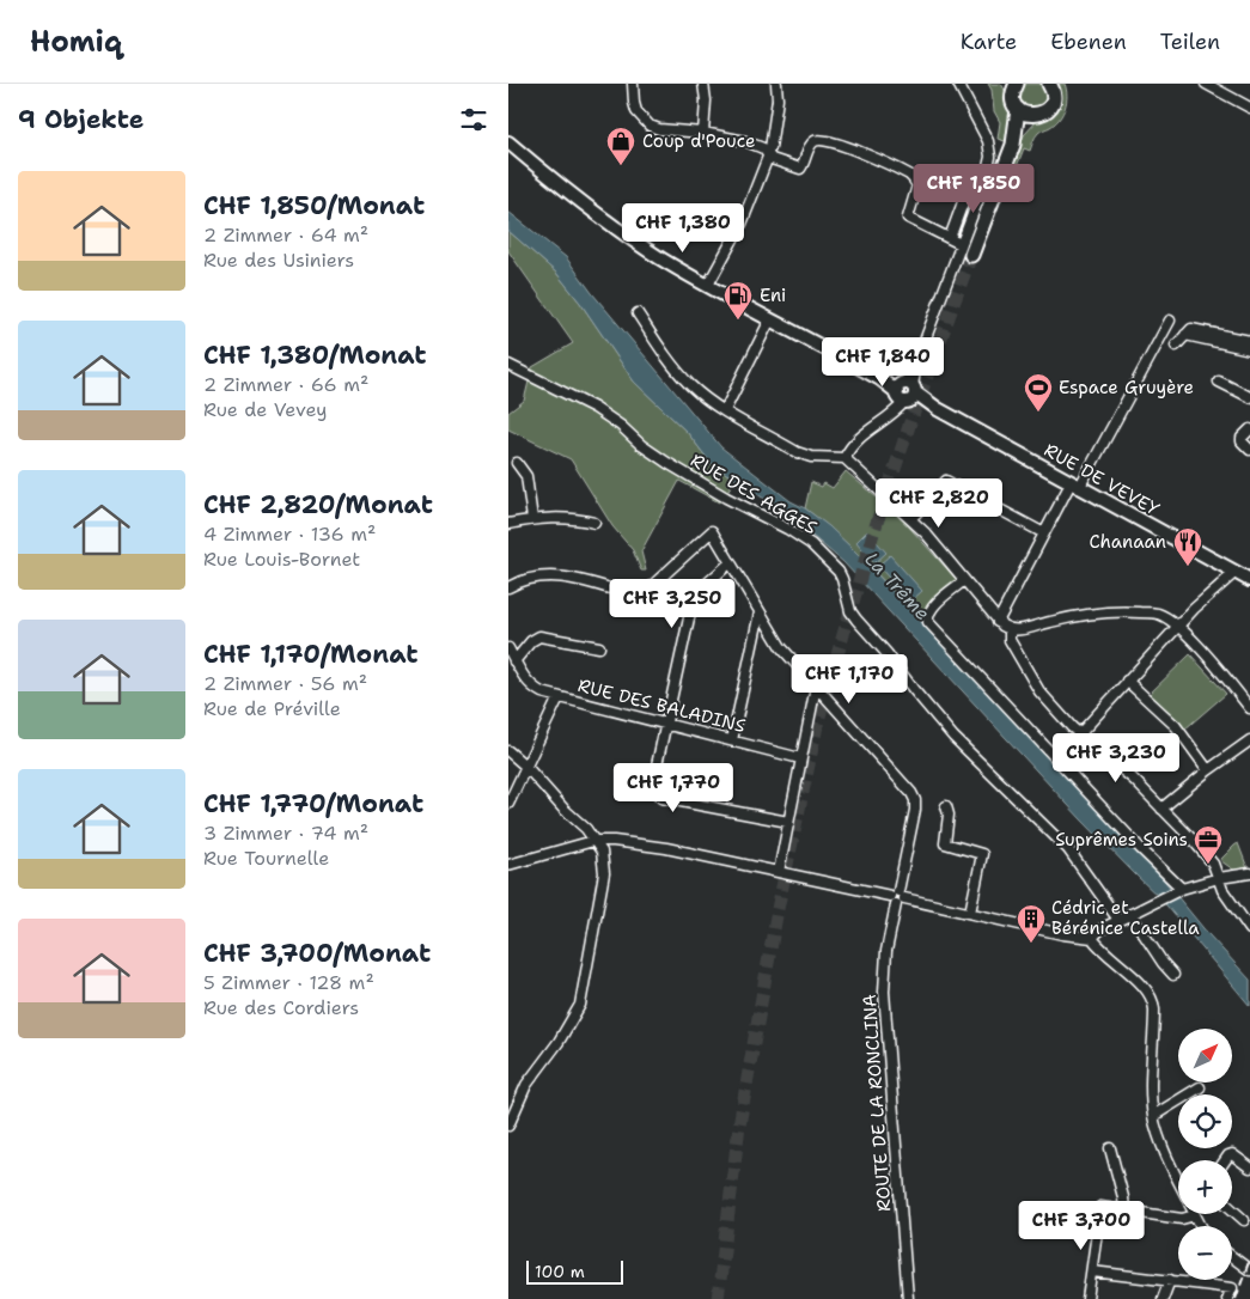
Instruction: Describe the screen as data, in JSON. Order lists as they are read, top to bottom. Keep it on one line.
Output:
{"streets":{"main road":["RUE DE VEVEY"],"street":["RUE DES AGGES","RUE DES BALADINS","ROUTE DE LA RONCLINA"]},"water":["La Trême"],"places":{"shop":["Coup d'Pouce"],"fuel station":["Eni"],"sports":["Espace Gruyère"],"restaurant":["Chanaan"],"office":["Suprêmes Soins"],"building":["Cédric et Bérénice Castella"]},"scale_bar":"100 m","north":"top right","page":{"header":"Homiq","nav":["Karte","Ebenen","Teilen"],"heading":"9 Objekte","list":[{"name":"CHF 1,850/Monat","note":"2 Zimmer · 64 m² · Rue des Usiniers"},{"name":"CHF 1,380/Monat","note":"2 Zimmer · 66 m² · Rue de Vevey"},{"name":"CHF 2,820/Monat","note":"4 Zimmer · 136 m² · Rue Louis-Bornet"},{"name":"CHF 1,170/Monat","note":"2 Zimmer · 56 m² · Rue de Préville"},{"name":"CHF 1,770/Monat","note":"3 Zimmer · 74 m² · Rue Tournelle"},{"name":"CHF 3,700/Monat","note":"5 Zimmer · 128 m² · Rue des Cordiers"}],"price":["CHF 1,850","CHF 1,380","CHF 1,840","CHF 2,820","CHF 3,250","CHF 1,170","CHF 3,230","CHF 1,770","CHF 3,700"],"map_buttons":["+","−"],"scale":"100 m"}}
